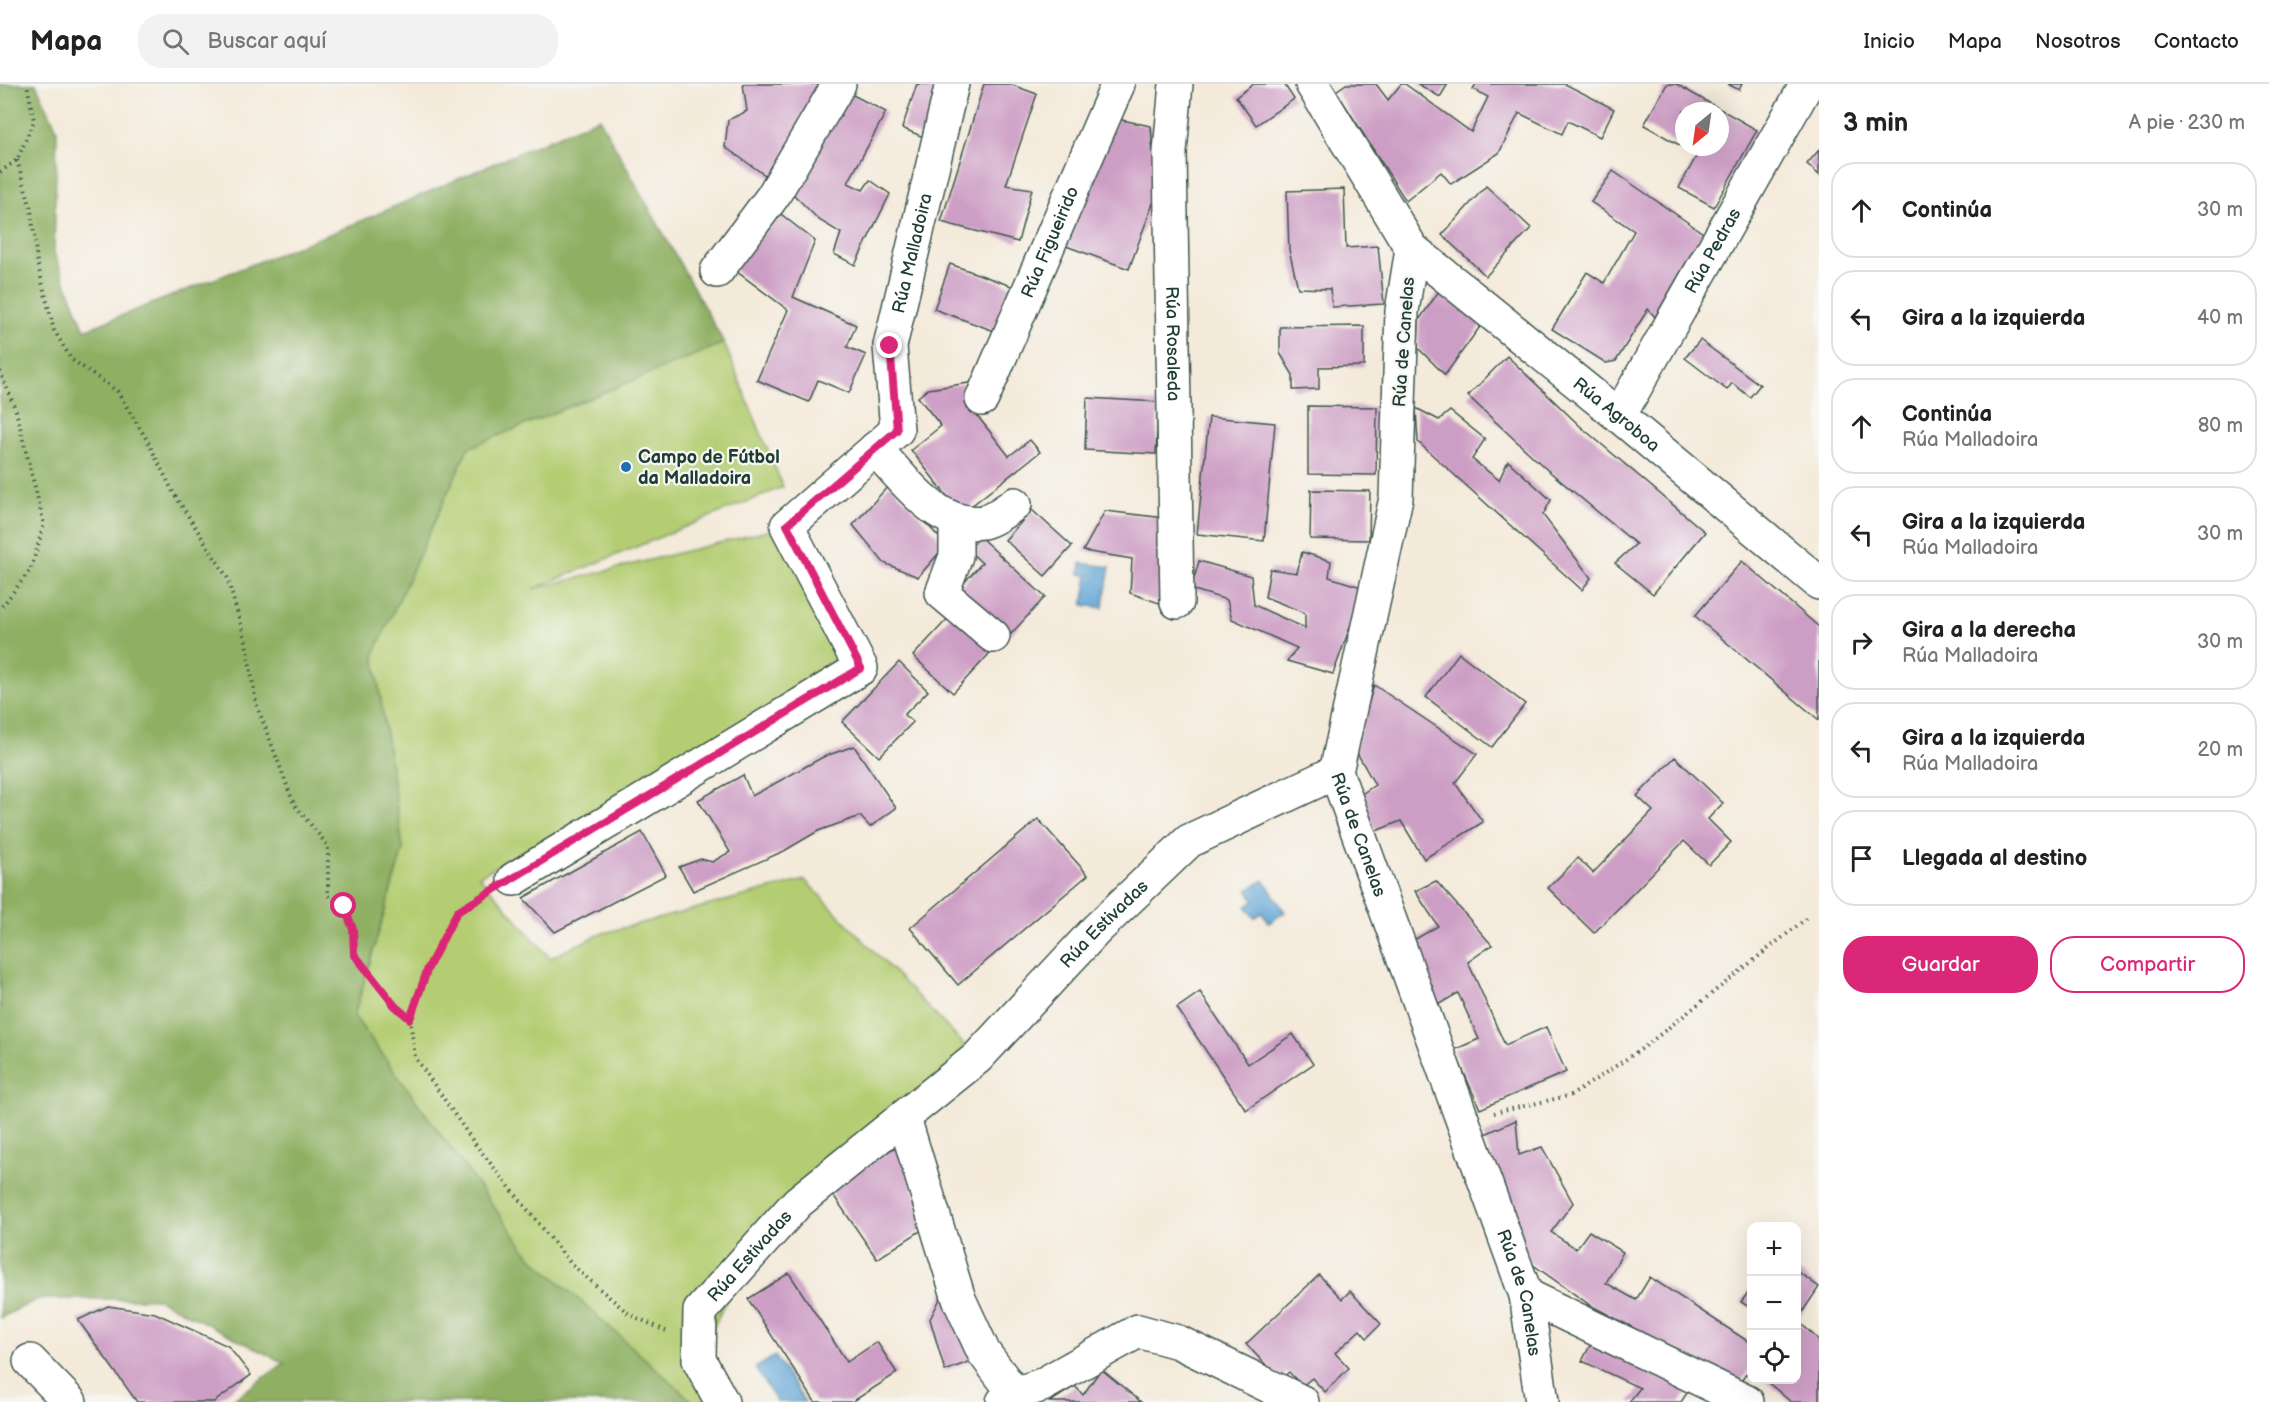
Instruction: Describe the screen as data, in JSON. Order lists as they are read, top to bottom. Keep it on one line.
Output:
{"streets":{"street":["Rúa Figueirido","Rúa Pedras","Rúa Malladoira","Rúa de Canelas","Rúa Rosaleda","Rúa Agroboa","Rúa Estivadas"]},"crossings":[["Rúa Pedras","Rúa Agroboa"],["Rúa de Canelas","Rúa Agroboa"],["Rúa de Canelas","Rúa Estivadas"]],"places":["Campo de Fútbol da Malladoira"],"north":"bottom left","page":{"header":"Mapa","search":"Buscar aquí","nav":["Inicio","Mapa","Nosotros","Contacto"],"heading":["3 min","A pie · 230 m"],"list":[["Continúa","30 m"],["Gira a la izquierda","40 m"],["Continúa","Rúa Malladoira","80 m"],["Gira a la izquierda","Rúa Malladoira","30 m"],["Gira a la derecha","Rúa Malladoira","30 m"],["Gira a la izquierda","Rúa Malladoira","20 m"],"Llegada al destino"],"buttons":["Guardar","Compartir"],"map_buttons":["+","−"]}}
